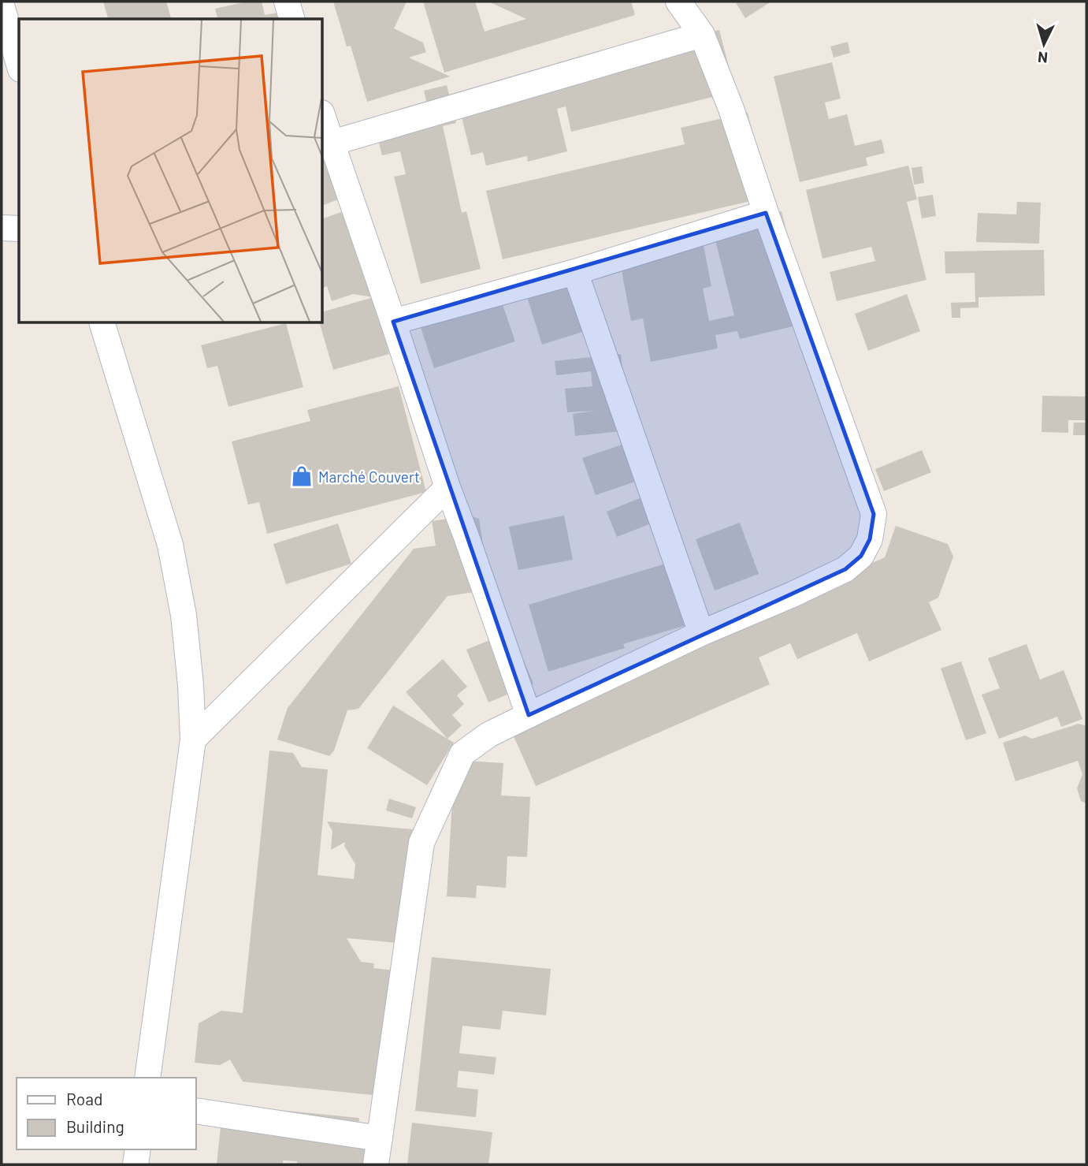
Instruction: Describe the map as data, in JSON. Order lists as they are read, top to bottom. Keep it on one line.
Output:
{"places":{"shop":["Marché Couvert"]},"legend":["Road","Building"],"north":"bottom"}
